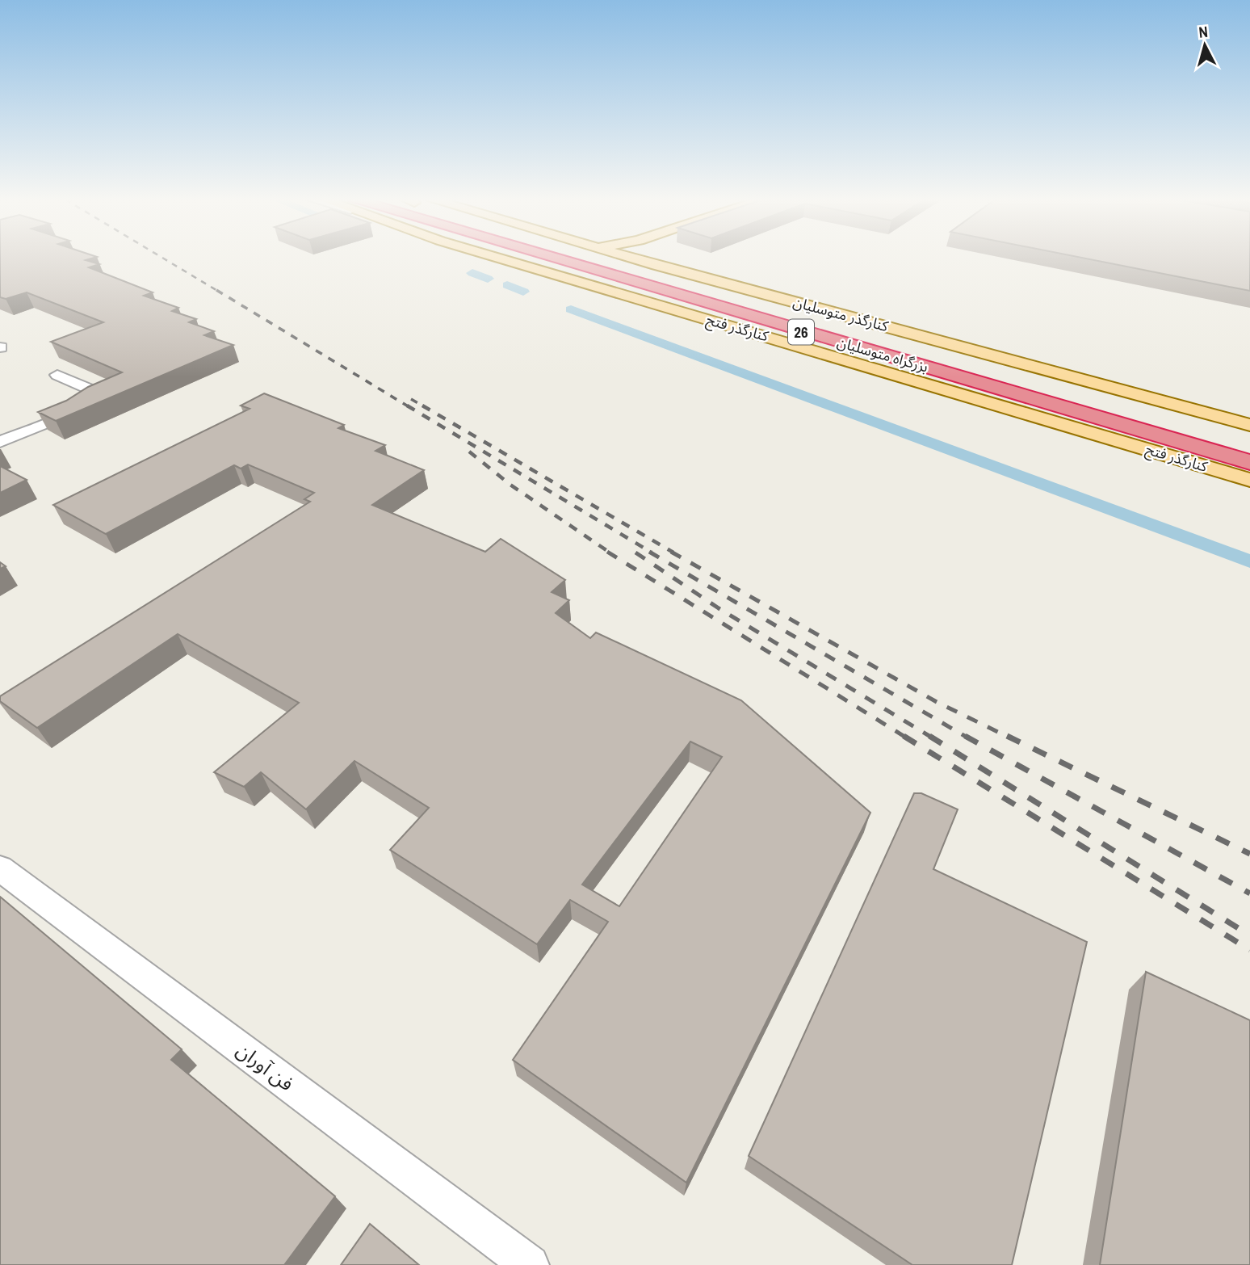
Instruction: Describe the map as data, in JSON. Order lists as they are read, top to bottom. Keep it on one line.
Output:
{"streets":{"highway":["26","بزرگراه متوسلیان"],"main road":["کنارگذر متوسلیان","کنارگذر فتح"],"street":["فن آوران"]},"north":"top"}
